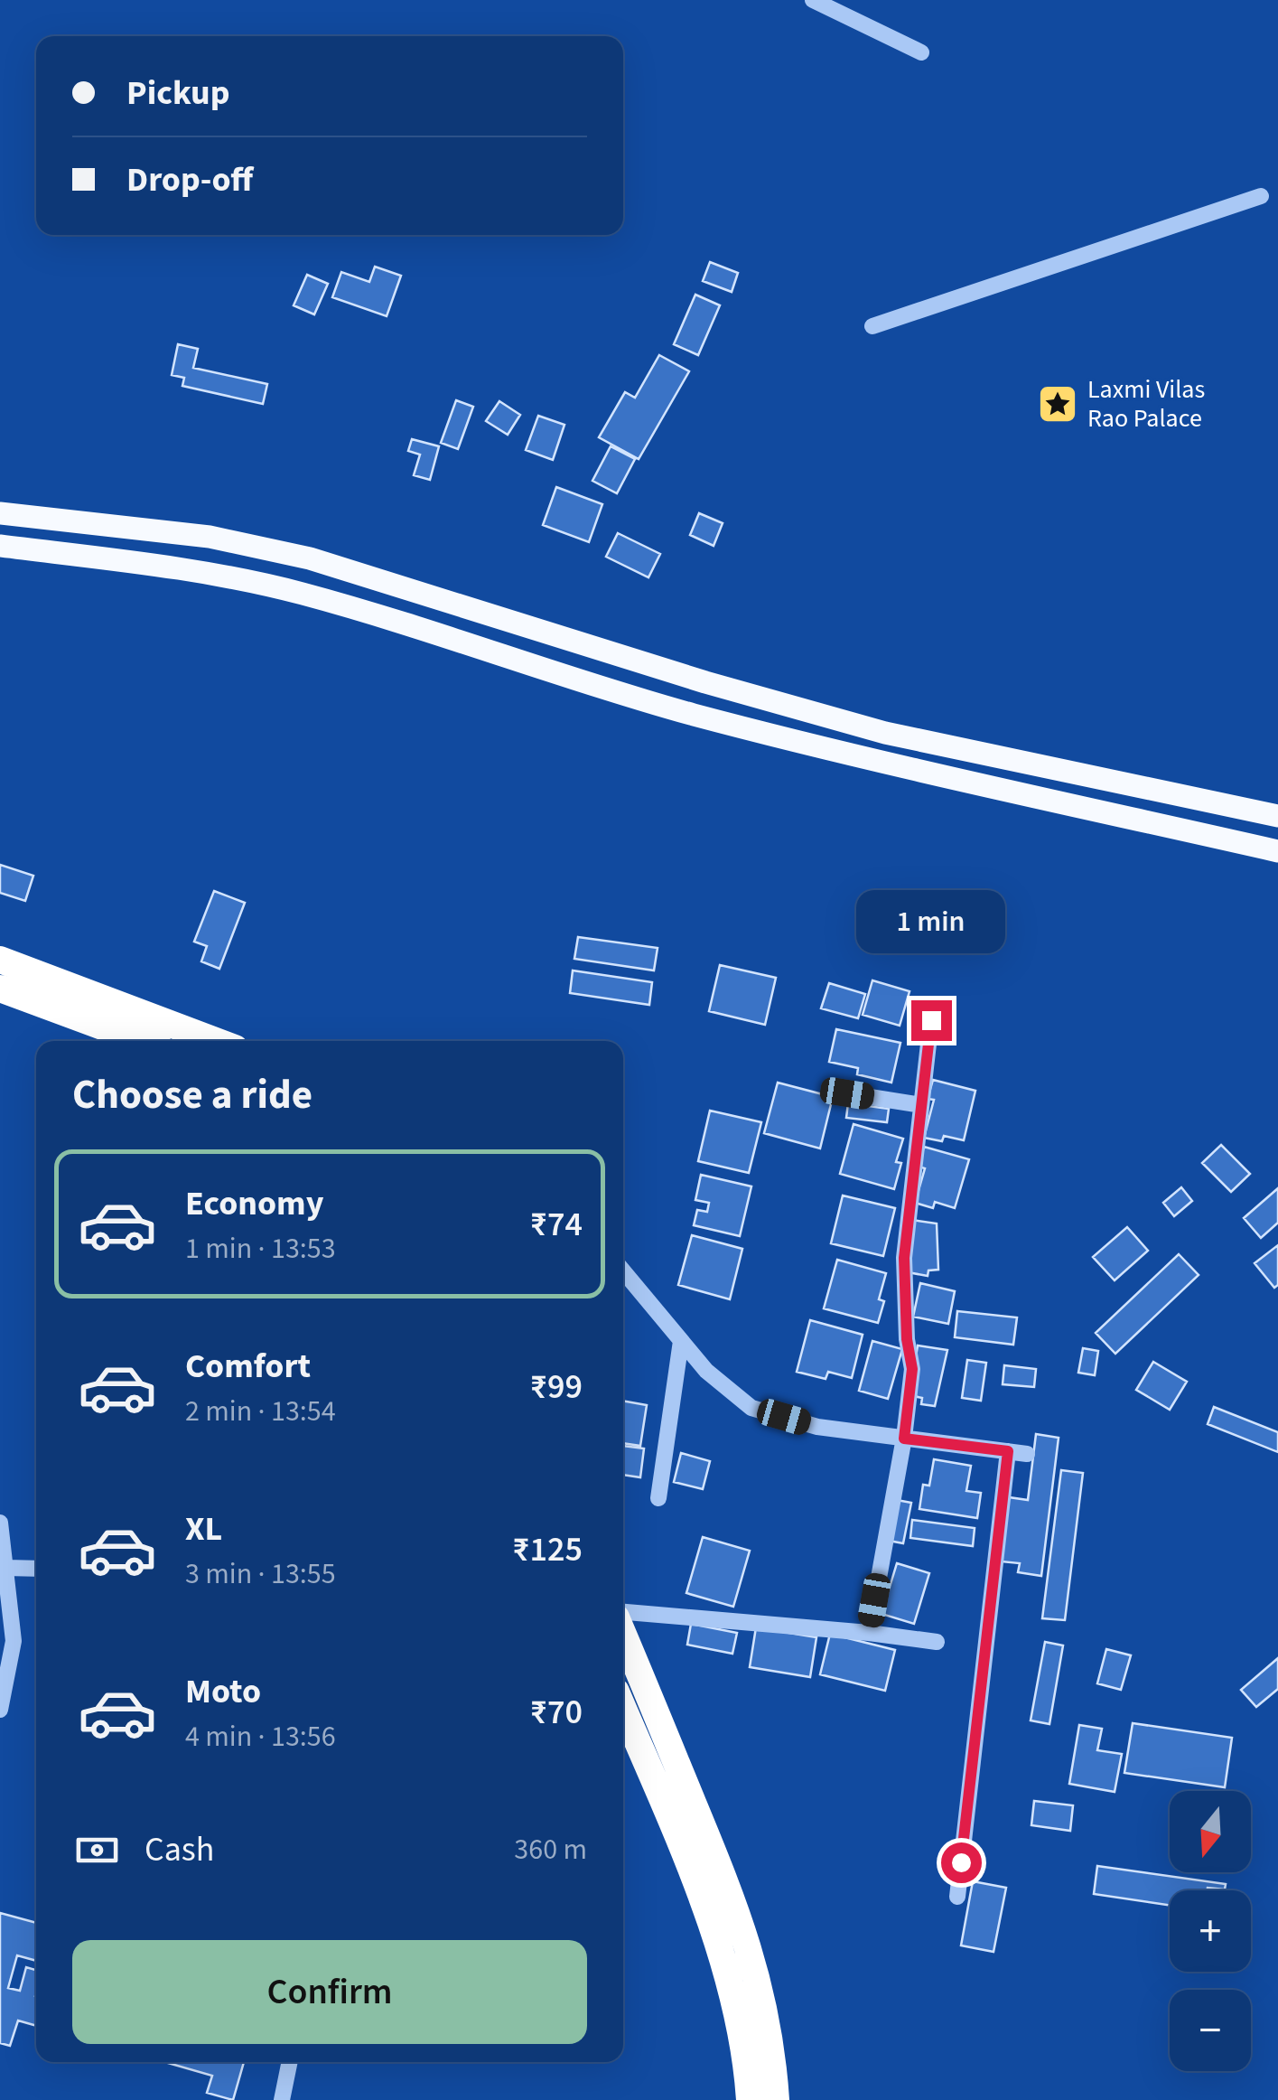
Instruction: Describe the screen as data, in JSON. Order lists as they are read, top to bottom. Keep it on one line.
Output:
{"places":{"place":["Laxmi Vilas Rao Palace"]},"north":"bottom","page":{"banner":["Pickup","Drop-off"],"bubble":"1 min","heading":"Choose a ride","list":[{"name":"Economy","note":"1 min · 13:53","value":"₹74"},{"name":"Comfort","note":"2 min · 13:54","value":"₹99"},{"name":"XL","note":"3 min · 13:55","value":"₹125"},{"name":"Moto","note":"4 min · 13:56","value":"₹70"}],"map_buttons":["+","−"],"pay":["Cash","360 m"],"buttons":"Confirm"}}
